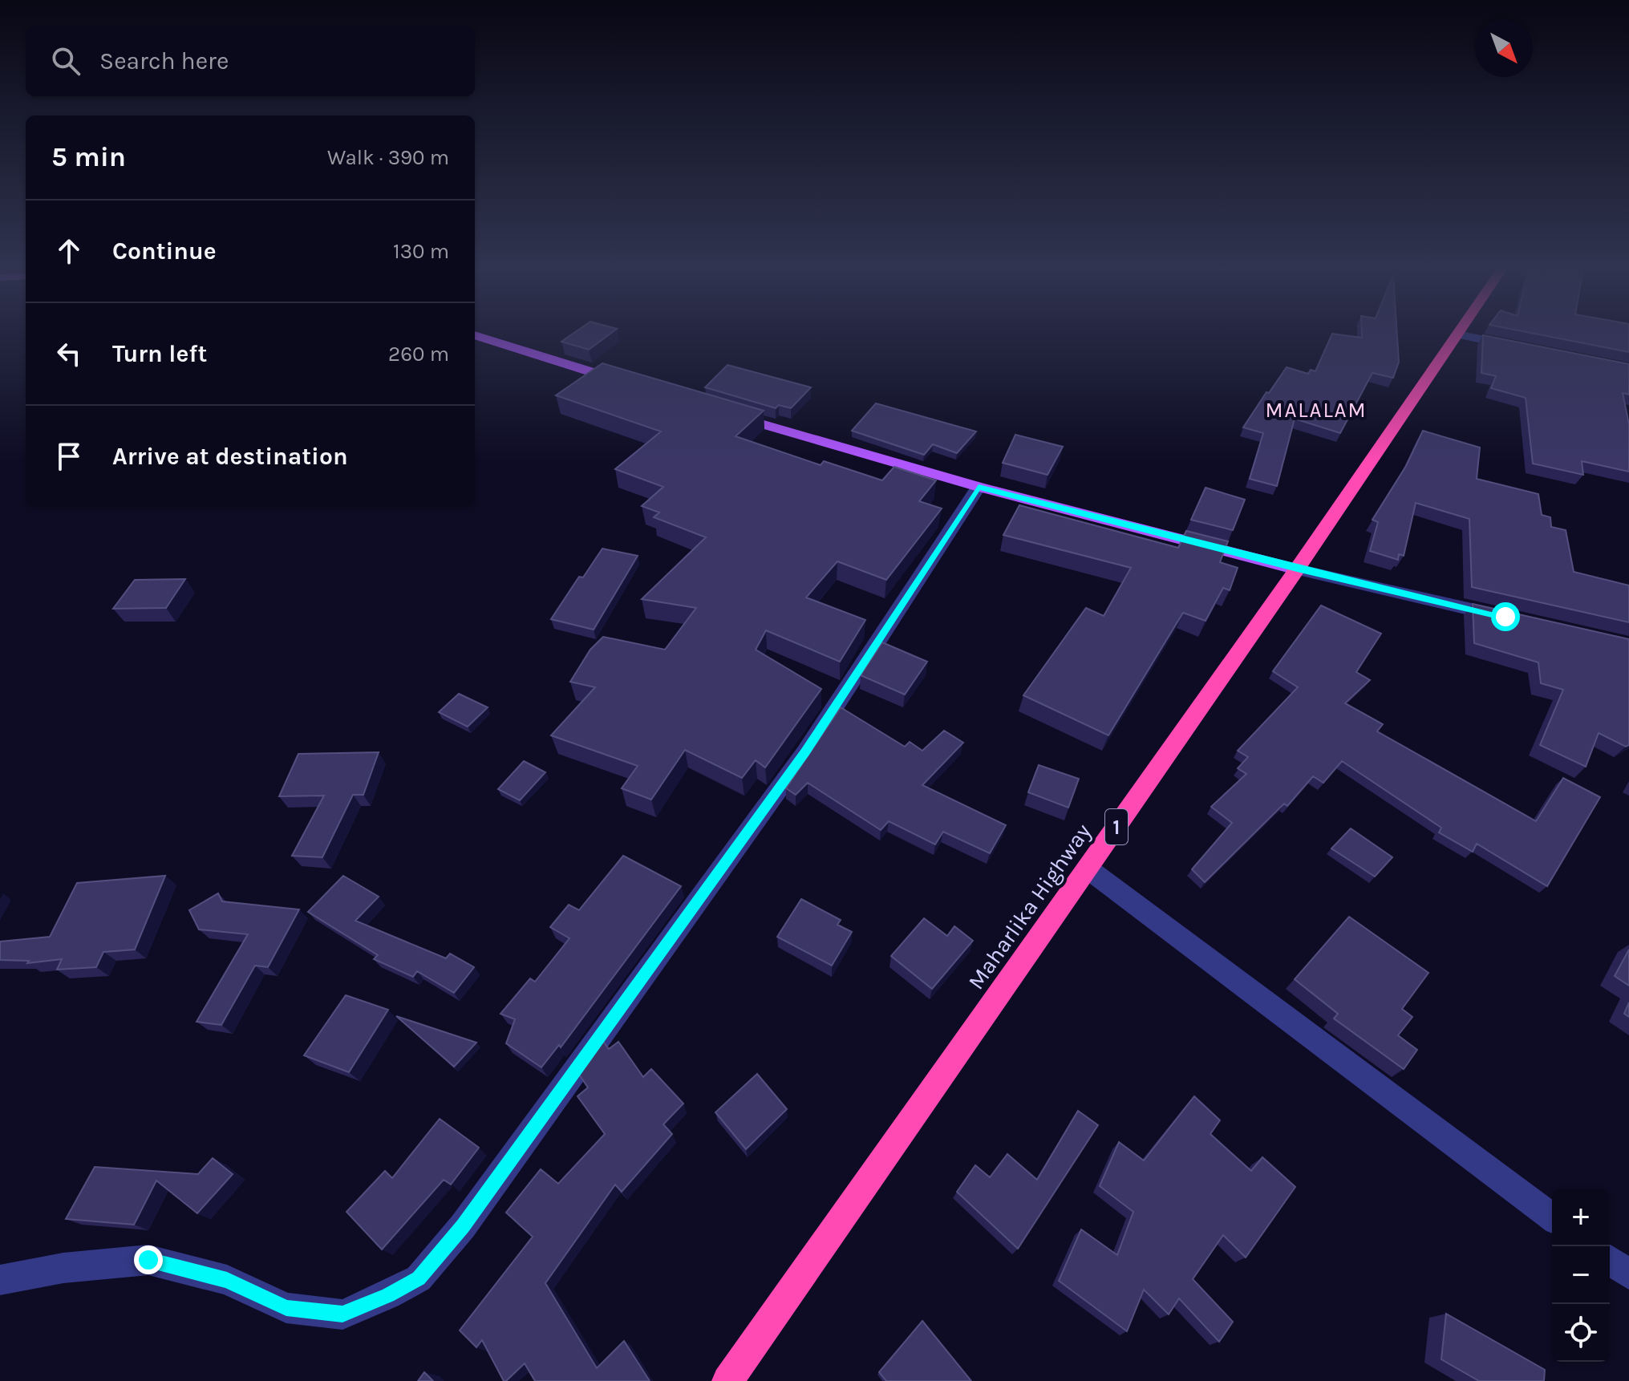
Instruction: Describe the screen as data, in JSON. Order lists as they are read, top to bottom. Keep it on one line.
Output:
{"streets":{"highway":["1","Maharlika Highway"]},"districts":["MALALAM"],"north":"bottom right","page":{"search":"Search here","heading":["5 min","Walk · 390 m"],"list":[["Continue","130 m"],["Turn left","260 m"],"Arrive at destination"],"map_buttons":["+","−"]}}
